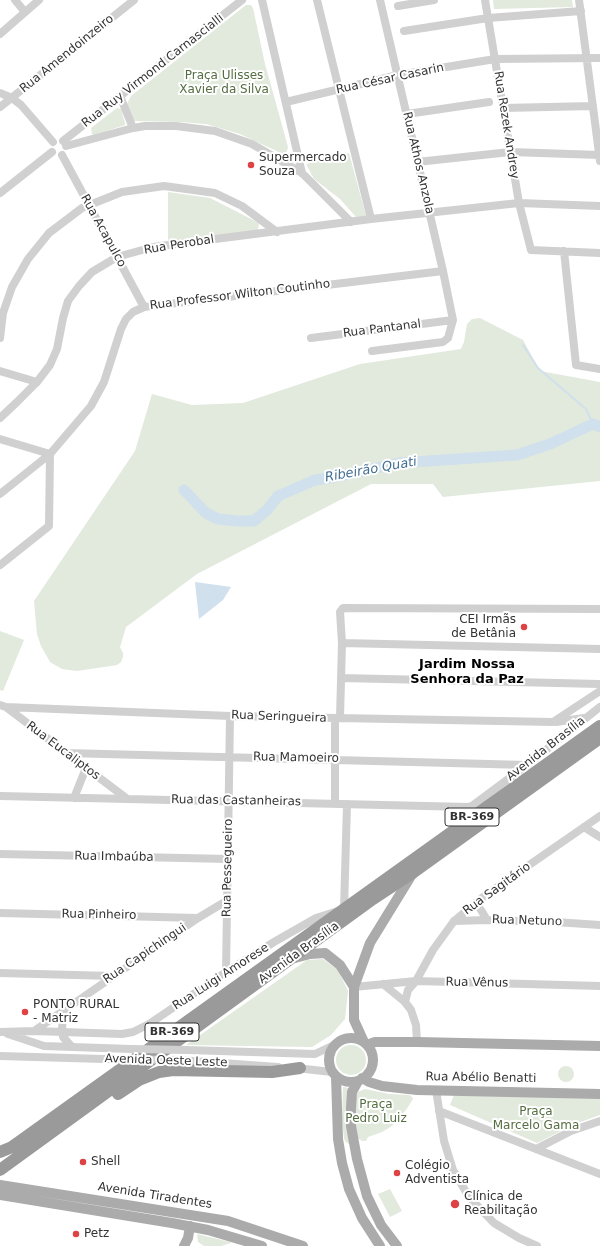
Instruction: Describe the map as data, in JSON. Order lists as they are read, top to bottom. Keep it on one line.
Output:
{"streets":{"highway":["Avenida Brasília","BR-369"],"main road":["Rua Abélio Benatti","Avenida Tiradentes"],"street":["Rua Amendoinzeiro","Rua Ruy Virmond Carnascialli","Rua César Casarin","Rua Rezek Andrey","Rua Athos Anzola","Rua Acapulco","Rua Perobal","Rua Professor Wilton Coutinho","Rua Pantanal","Rua Seringueira","Rua Eucaliptos","Rua Mamoeiro","Rua das Castanheiras","Rua Imbaúba","Rua Pessegueiro","Rua Sagitário","Rua Pinheiro","Rua Netuno","Rua Capichingui","Rua Luigi Amorese","Rua Vênus","Avenida Oeste Leste"]},"crossings":[["Rua Ruy Virmond Carnascialli","Rua Acapulco"],["Rua César Casarin","Rua Rezek Andrey"],["Rua César Casarin","Rua Athos Anzola"],["Rua Rezek Andrey","Rua Perobal"],["Rua Athos Anzola","Rua Perobal"],["Rua Athos Anzola","Rua Professor Wilton Coutinho"],["Rua Athos Anzola","Rua Pantanal"],["Rua Acapulco","Rua Perobal"],["Rua Acapulco","Rua Professor Wilton Coutinho"],["Rua Seringueira","Avenida Brasília"],["Rua Seringueira","Rua Eucaliptos"],["Rua Seringueira","Rua Pessegueiro"],["Avenida Brasília","Rua Mamoeiro"],["Avenida Brasília","Rua das Castanheiras"],["Avenida Brasília","Rua Luigi Amorese"],["Rua Eucaliptos","Rua Mamoeiro"],["Rua Eucaliptos","Rua das Castanheiras"],["Rua Mamoeiro","Rua Pessegueiro"],["Rua das Castanheiras","Rua Pessegueiro"],["Rua Imbaúba","Rua Pessegueiro"],["Rua Pessegueiro","Rua Capichingui"],["Rua Pessegueiro","Rua Luigi Amorese"],["Rua Sagitário","Rua Netuno"],["Rua Sagitário","Rua Vênus"],["Rua Pinheiro","Rua Capichingui"],["Rua Capichingui","Rua Luigi Amorese"],["Avenida Oeste Leste","Rua Abélio Benatti"]],"districts":["Jardim Nossa Senhora da Paz"],"water":["Ribeirão Quati"],"parks":["Praça Ulisses Xavier da Silva","Praça Pedro Luiz","Praça Marcelo Gama"],"places":["Supermercado Souza","CEI Irmãs de Betânia","PONTO RURAL - Matriz","Shell","Colégio Adventista","Clínica de Reabilitação","Petz"]}
